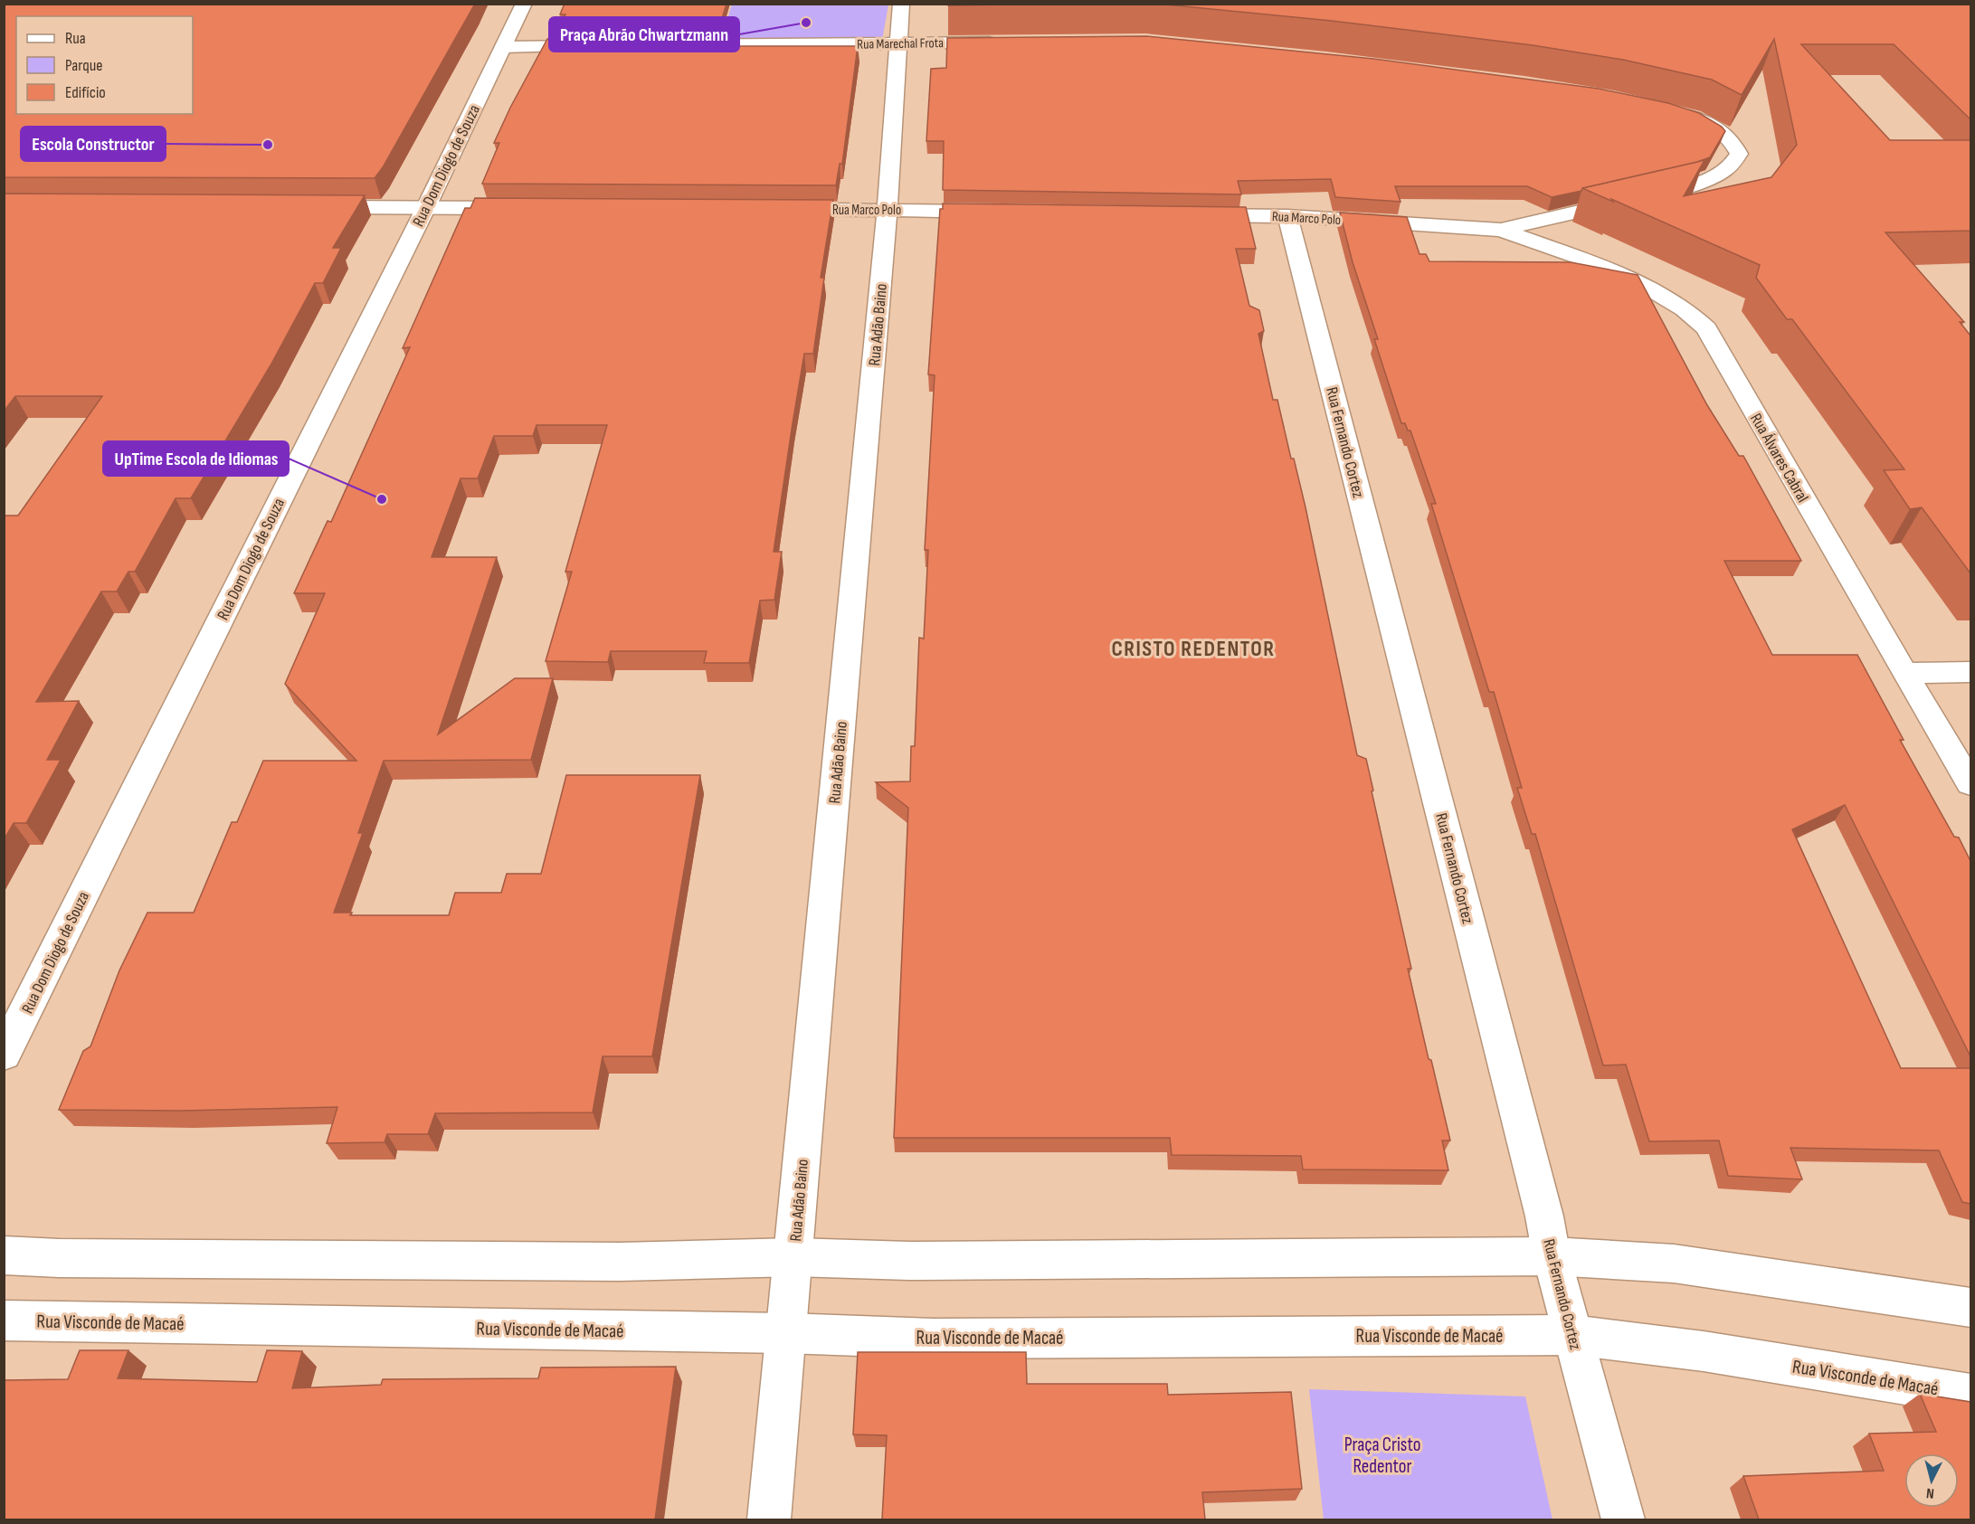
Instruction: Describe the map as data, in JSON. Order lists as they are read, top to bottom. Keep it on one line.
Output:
{"streets":{"street":["Rua Marechal Frota","Rua Dom Diogo de Souza","Rua Marco Polo","Rua Adão Baino","Rua Fernando Cortez","Rua Álvares Cabral","Rua Visconde de Macaé"]},"crossings":[["Rua Marechal Frota","Rua Adão Baino"],["Rua Marco Polo","Rua Adão Baino"],["Rua Marco Polo","Rua Fernando Cortez"],["Rua Marco Polo","Rua Álvares Cabral"],["Rua Adão Baino","Rua Visconde de Macaé"],["Rua Fernando Cortez","Rua Visconde de Macaé"]],"districts":["CRISTO REDENTOR"],"parks":["Praça Cristo Redentor"],"places":["Praça Abrão Chwartzmann","Escola Constructor","UpTime Escola de Idiomas"],"legend":["Rua","Parque","Edifício"],"north":"bottom"}
